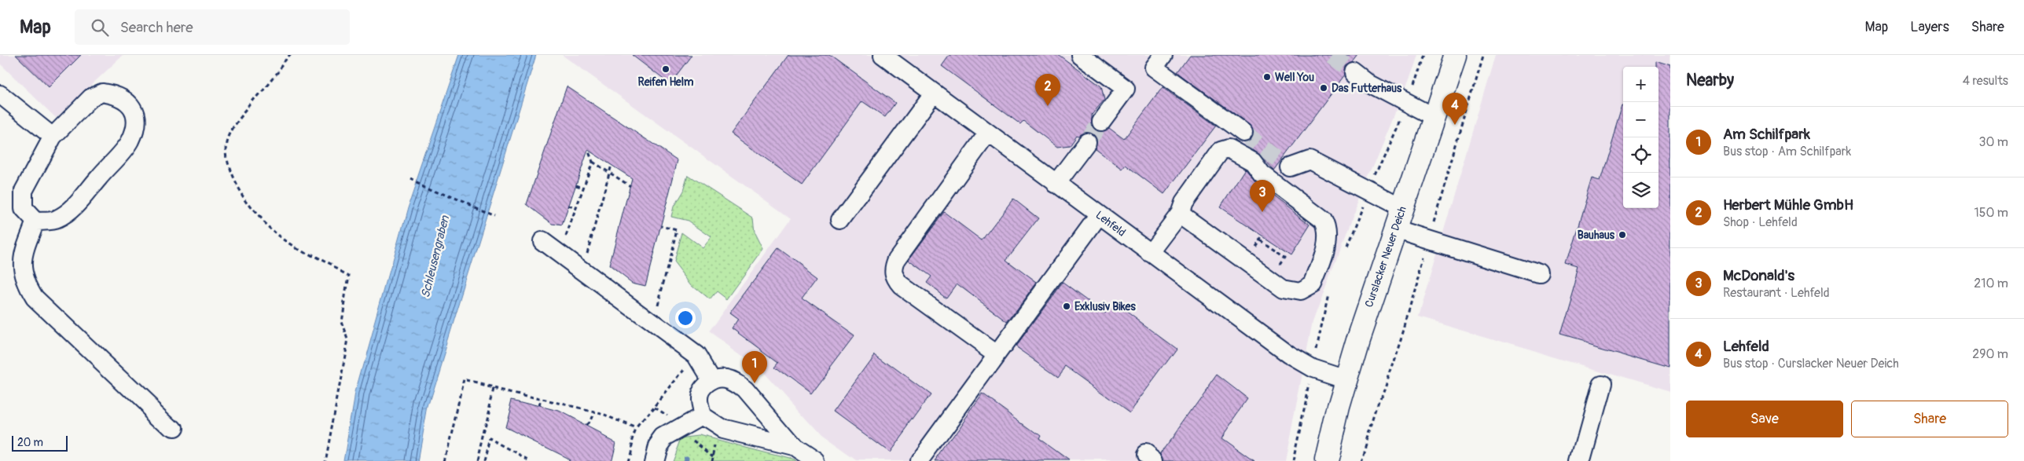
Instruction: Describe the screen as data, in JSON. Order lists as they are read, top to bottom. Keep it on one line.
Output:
{"streets":{"main road":["Curslacker Neuer Deich"],"street":["Lehfeld"]},"crossings":[["Lehfeld","Curslacker Neuer Deich"]],"water":["Schleusengraben"],"places":["Reifen Helm","Well You","Das Futterhaus","Bauhaus","Exklusiv Bikes"],"scale_bar":"20 m","page":{"header":"Map","search":"Search here","nav":["Map","Layers","Share"],"heading":["Nearby","4 results"],"map_buttons":["+","−"],"pins":["2","4","3","1"],"list":[{"mark":"1","name":"Am Schilfpark","note":"Bus stop · Am Schilfpark","value":"30 m"},{"mark":"2","name":"Herbert Mühle GmbH","note":"Shop · Lehfeld","value":"150 m"},{"mark":"3","name":"McDonald's","note":"Restaurant · Lehfeld","value":"210 m"},{"mark":"4","name":"Lehfeld","note":"Bus stop · Curslacker Neuer Deich","value":"290 m"}],"buttons":["Save","Share"],"scale":"20 m"}}
